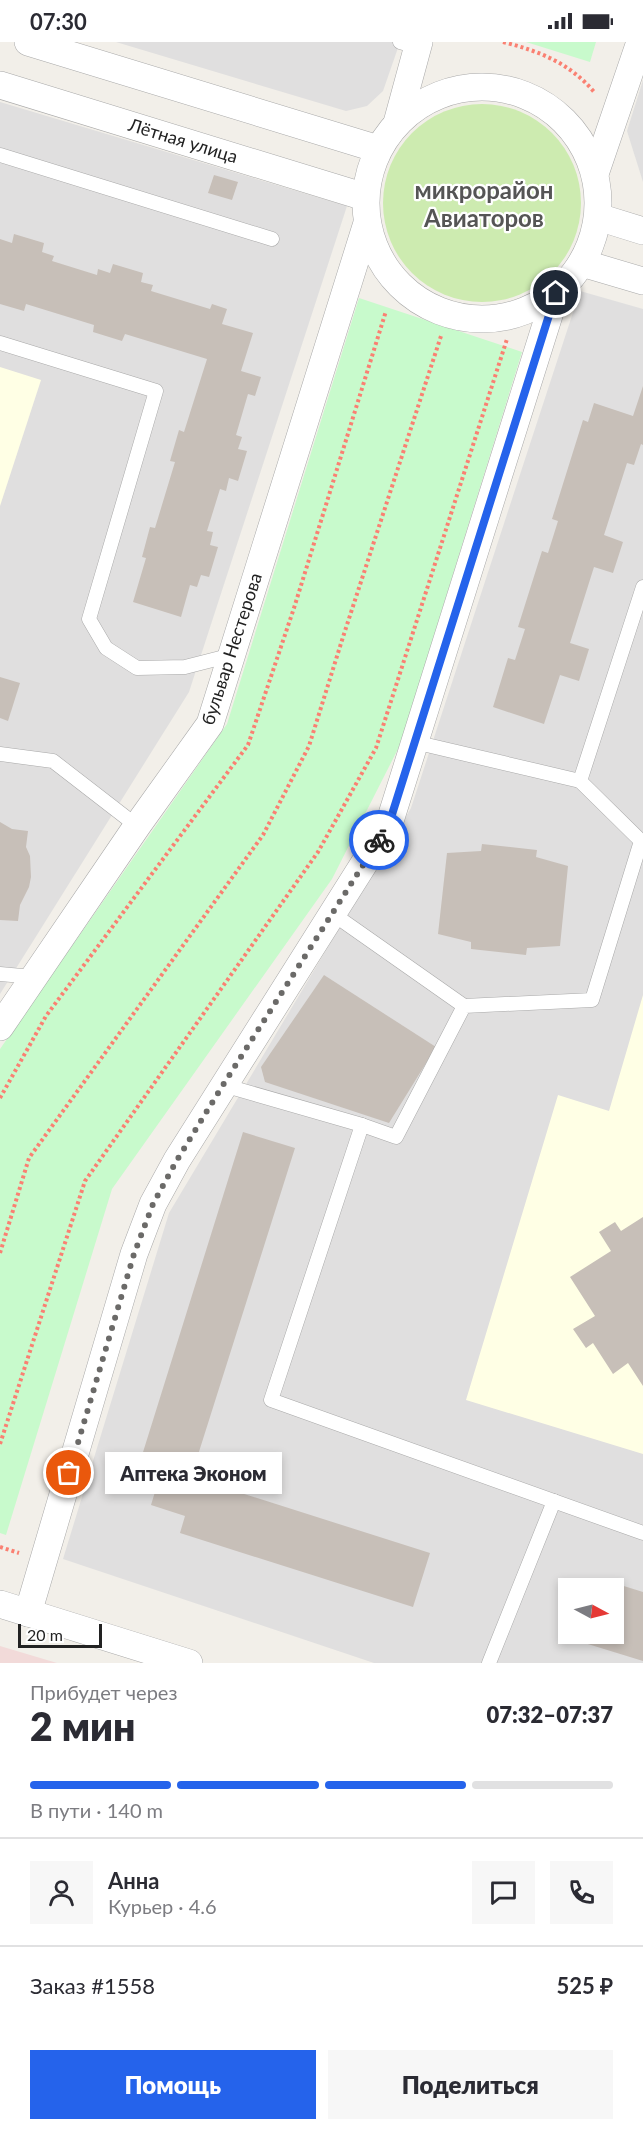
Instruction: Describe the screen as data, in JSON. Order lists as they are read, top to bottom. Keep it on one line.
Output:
{"streets":{"street":["Лётная улица","бульвар Нестерова"]},"crossings":[["Лётная улица","бульвар Нестерова"]],"districts":["микрорайон Авиаторов"],"places":["Аптека Эконом"],"scale_bar":"20 m","north":"right","page":{"status":"07:30","bubble":"Аптека Эконом","scale":"20 m","heading":["2 мин","Прибудет через","07:32–07:37"],"panel":["Анна","Курьер · 4.6","Заказ #1558","525 ₽"],"bar":"В пути · 140 m","buttons":["Помощь","Поделиться"]}}
